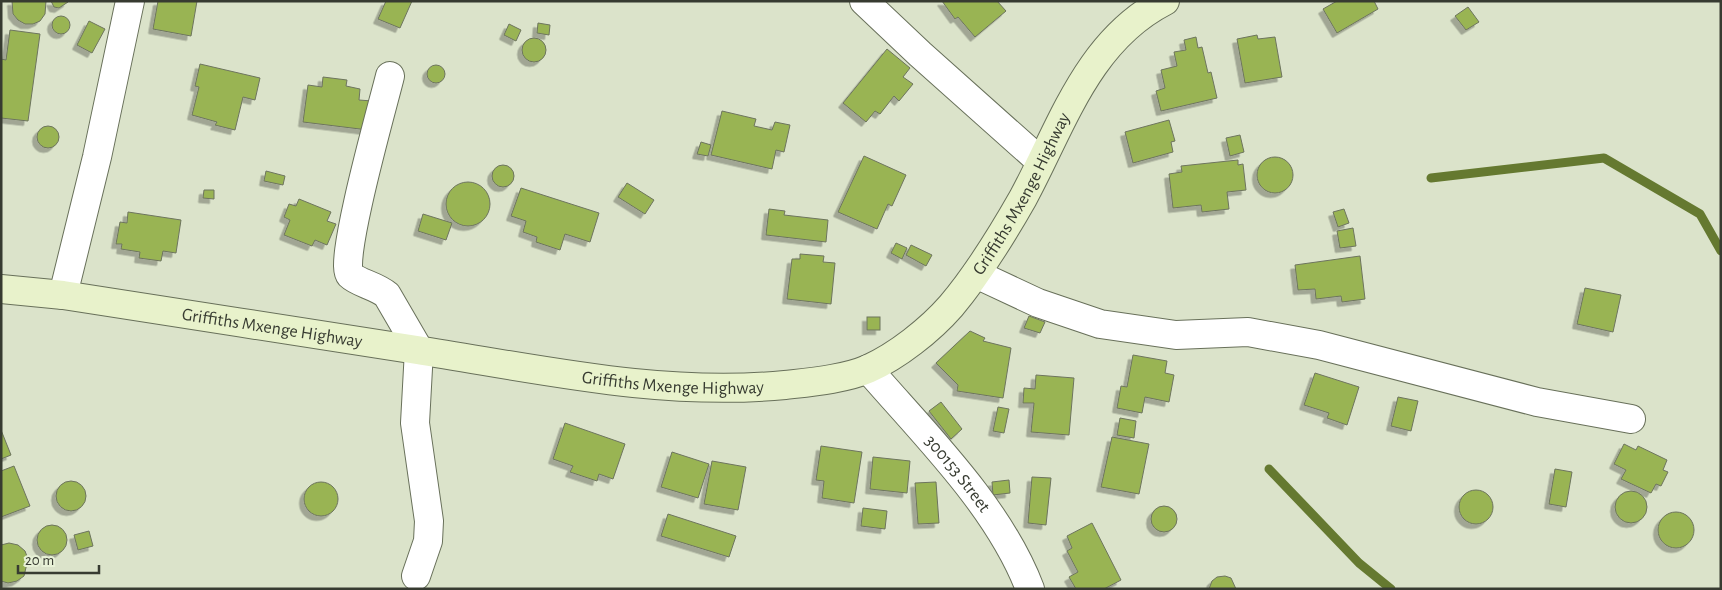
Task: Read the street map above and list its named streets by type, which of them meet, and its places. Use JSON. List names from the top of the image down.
{
  "streets": {
    "street": ["Griffiths Mxenge Highway", "300153 Street"]
  },
  "crossings": [
    ["Griffiths Mxenge Highway", "300153 Street"]
  ],
  "scale_bar": "20 m"
}
